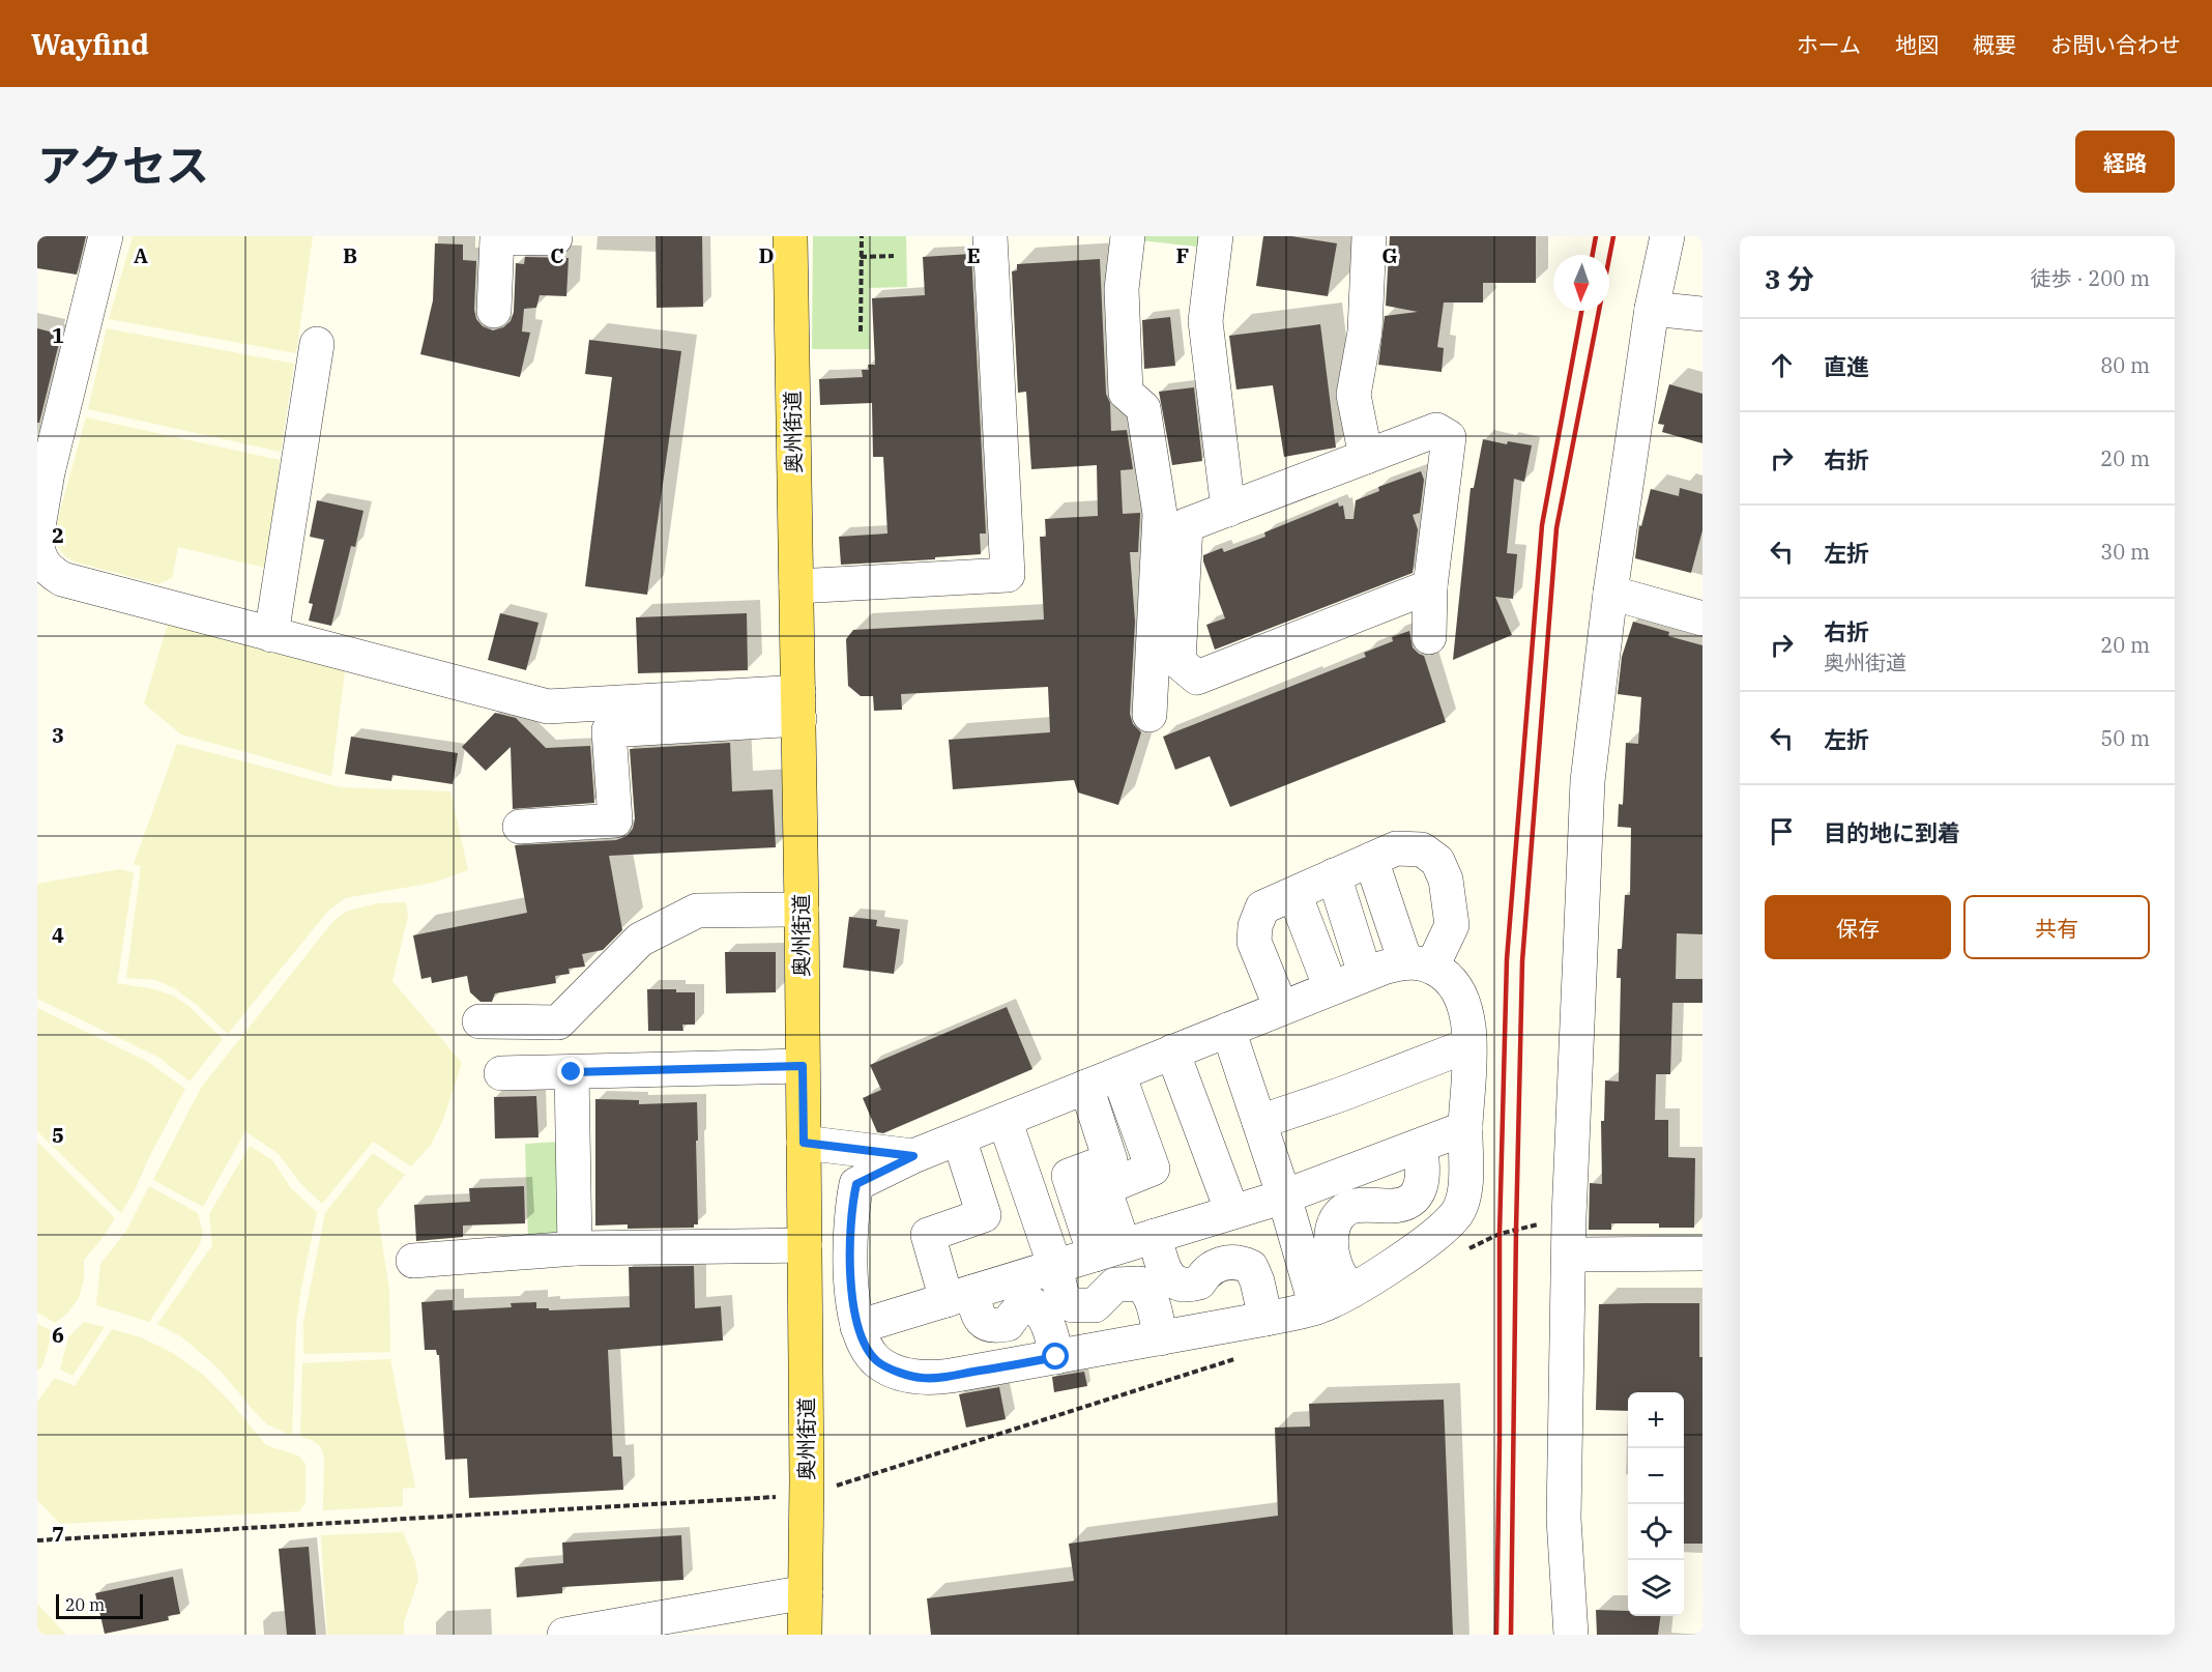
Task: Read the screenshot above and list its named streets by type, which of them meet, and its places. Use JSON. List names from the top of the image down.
{
  "streets": {
    "main road": ["奥州街道"]
  },
  "scale_bar": "20 m",
  "north": "bottom",
  "page": {
    "header": "Wayfind",
    "nav": [
      "ホーム",
      "地図",
      "概要",
      "お問い合わせ"
    ],
    "title": "アクセス",
    "buttons": [
      "経路",
      ["保存", "共有"]
    ],
    "heading": ["3 分", "徒歩 · 200 m"],
    "list": [
      ["直進", "80 m"],
      ["右折", "20 m"],
      ["左折", "30 m"],
      ["右折", "奥州街道", "20 m"],
      ["左折", "50 m"],
      "目的地に到着"
    ],
    "map_buttons": ["+", "−"],
    "scale": "20 m"
  },
  "grid": {
    "columns": [
      "A",
      "B",
      "C",
      "D",
      "E",
      "F",
      "G"
    ],
    "rows": [
      "1",
      "2",
      "3",
      "4",
      "5",
      "6",
      "7"
    ]
  }
}
